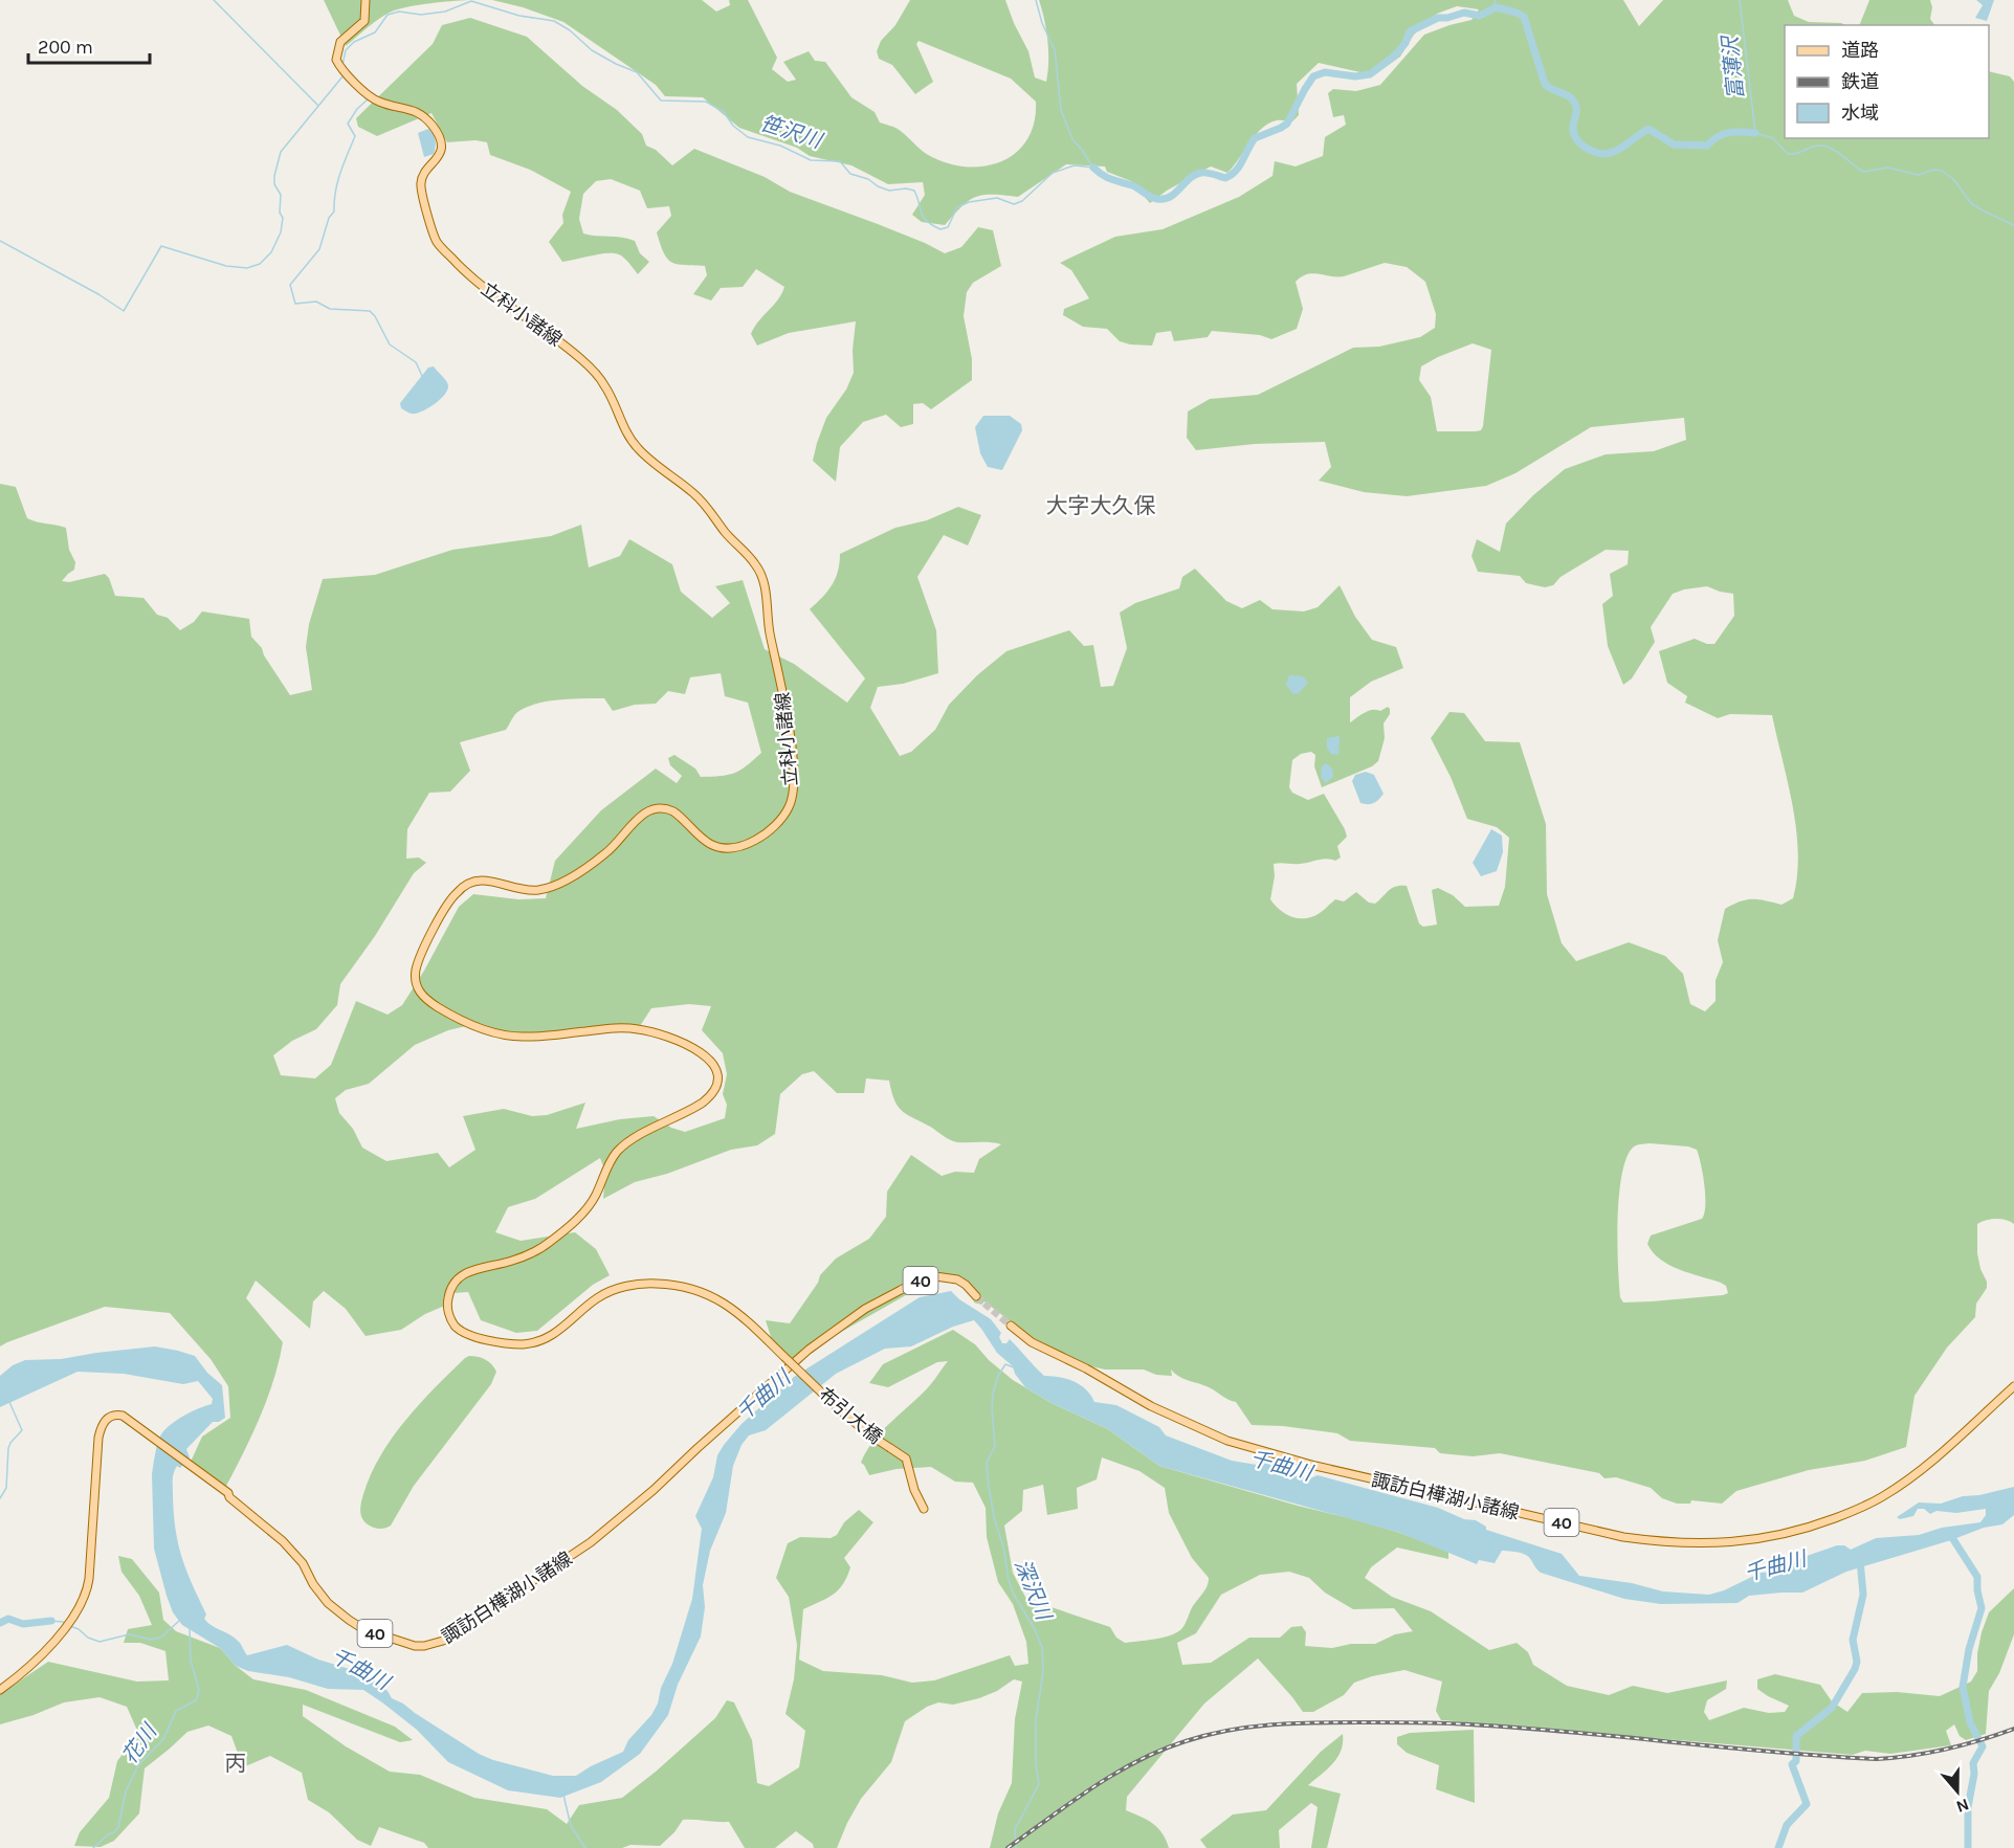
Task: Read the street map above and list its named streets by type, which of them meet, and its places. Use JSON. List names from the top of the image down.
{
  "streets": {
    "main road": [
      "立科小諸線",
      "40",
      "布引大橋",
      "諏訪白樺湖小諸線"
    ]
  },
  "crossings": [
    ["立科小諸線", "布引大橋"]
  ],
  "districts": ["大字大久保", "丙"],
  "water": [
    "富薄沢",
    "笹沢川",
    "千曲川",
    "深沢川",
    "花川"
  ],
  "legend": ["道路", "鉄道", "水域"],
  "scale_bar": "200 m",
  "north": "bottom"
}
